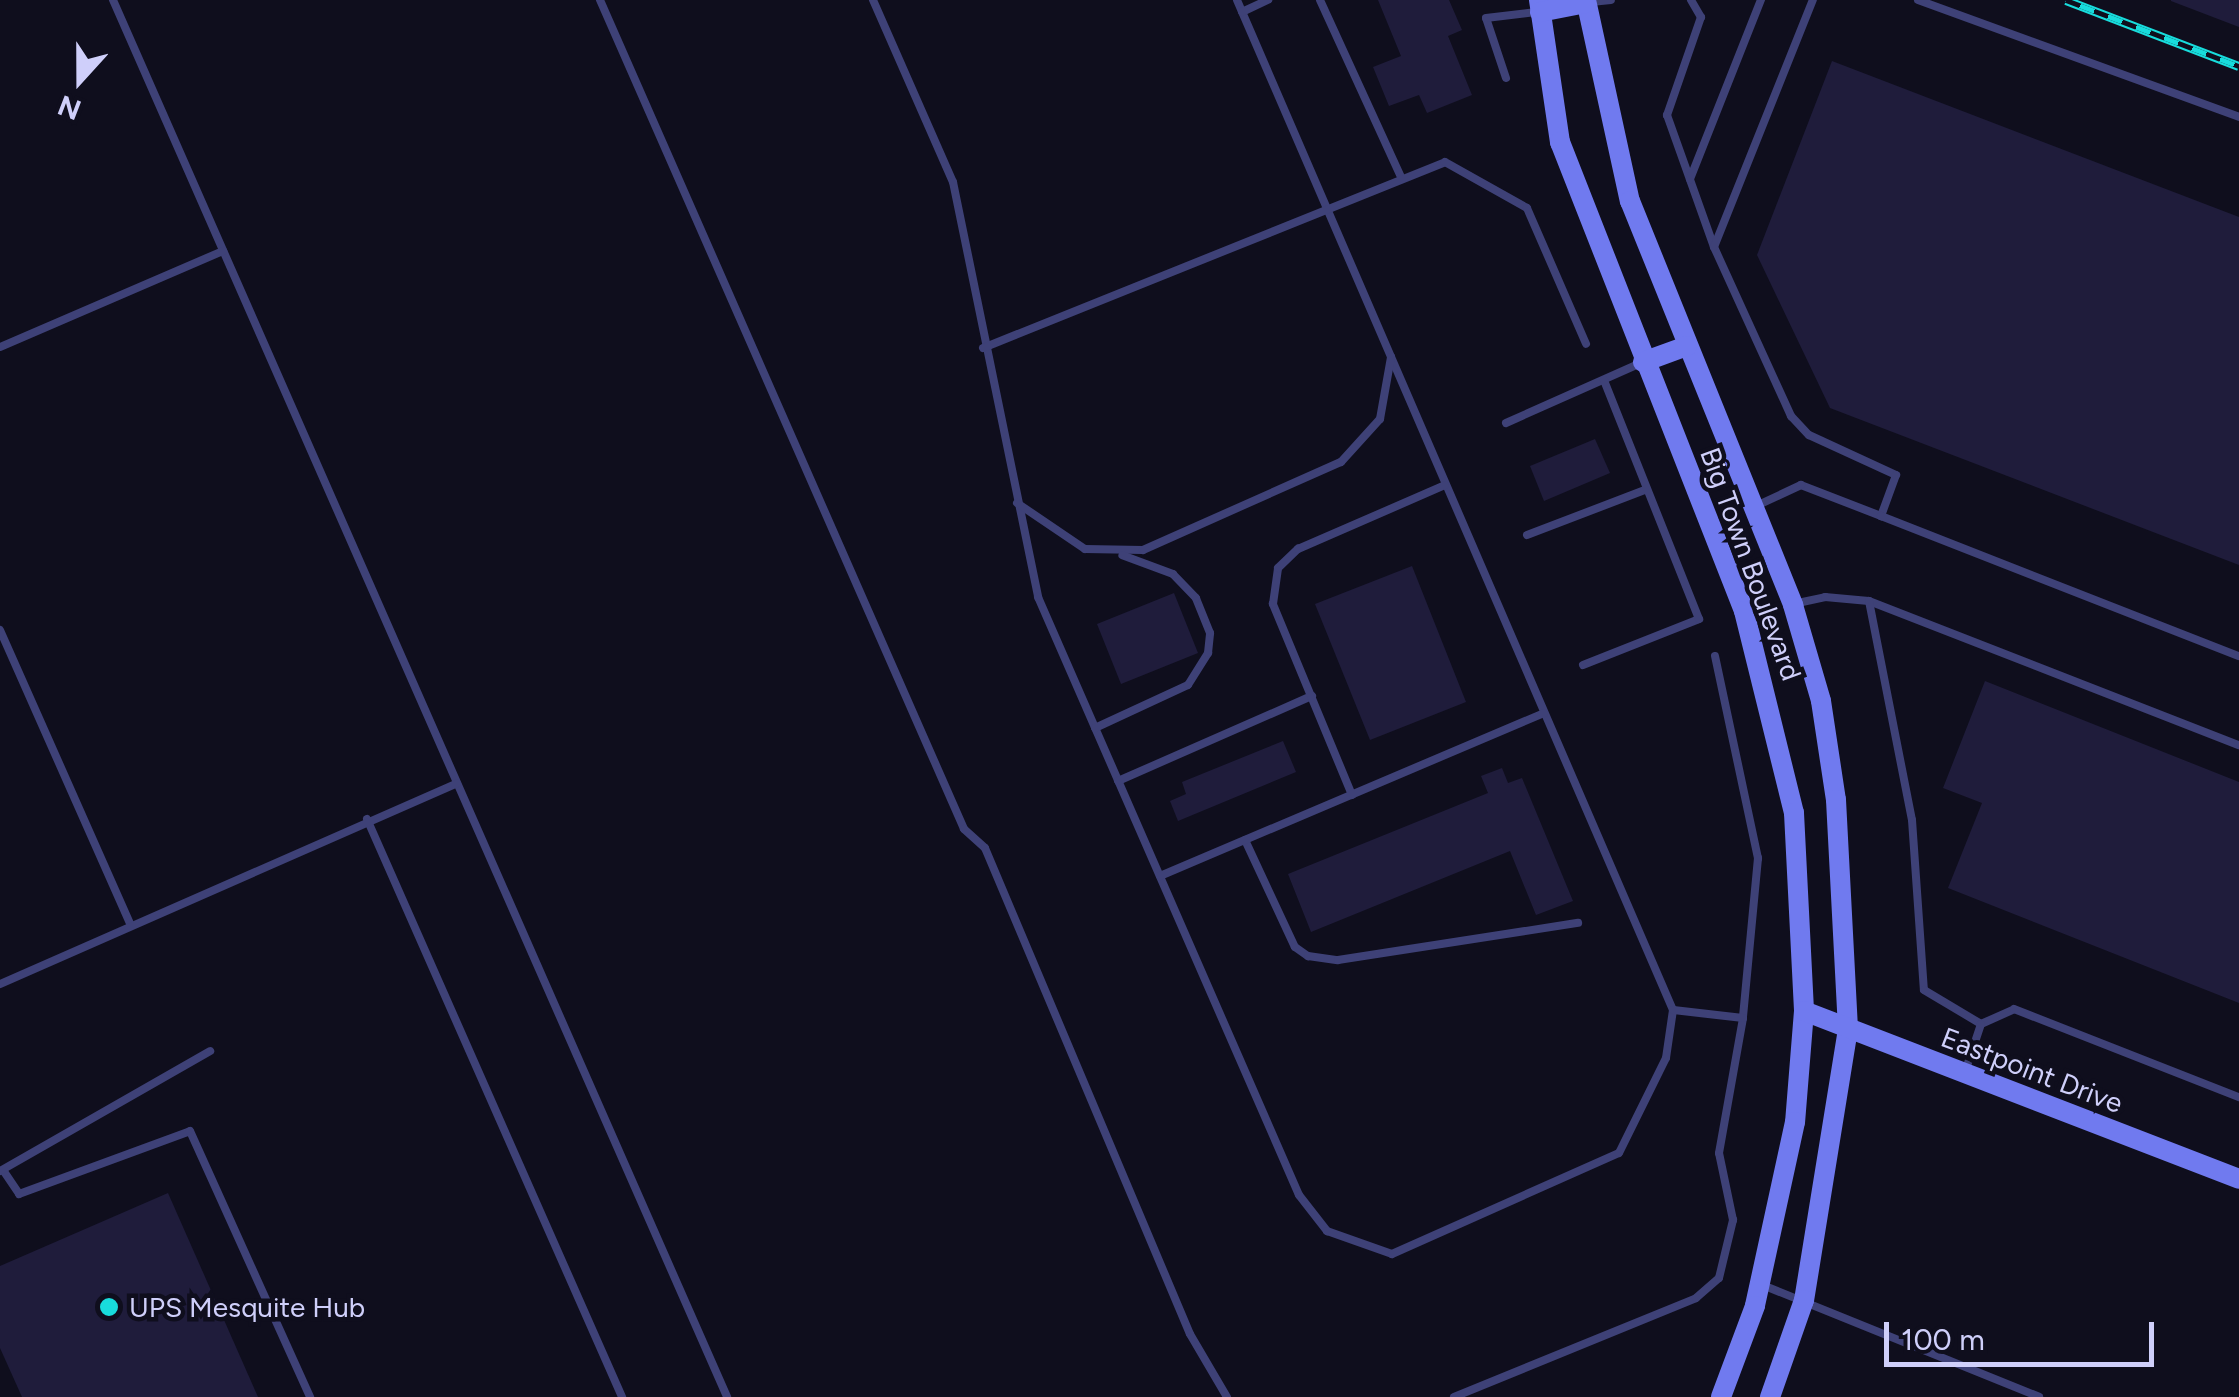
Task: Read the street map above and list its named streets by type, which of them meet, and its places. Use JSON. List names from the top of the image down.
{
  "streets": {
    "main road": ["Big Town Boulevard", "Eastpoint Drive"]
  },
  "crossings": [
    ["Big Town Boulevard", "Eastpoint Drive"]
  ],
  "places": ["UPS Mesquite Hub"],
  "scale_bar": "100 m",
  "north": "bottom"
}
